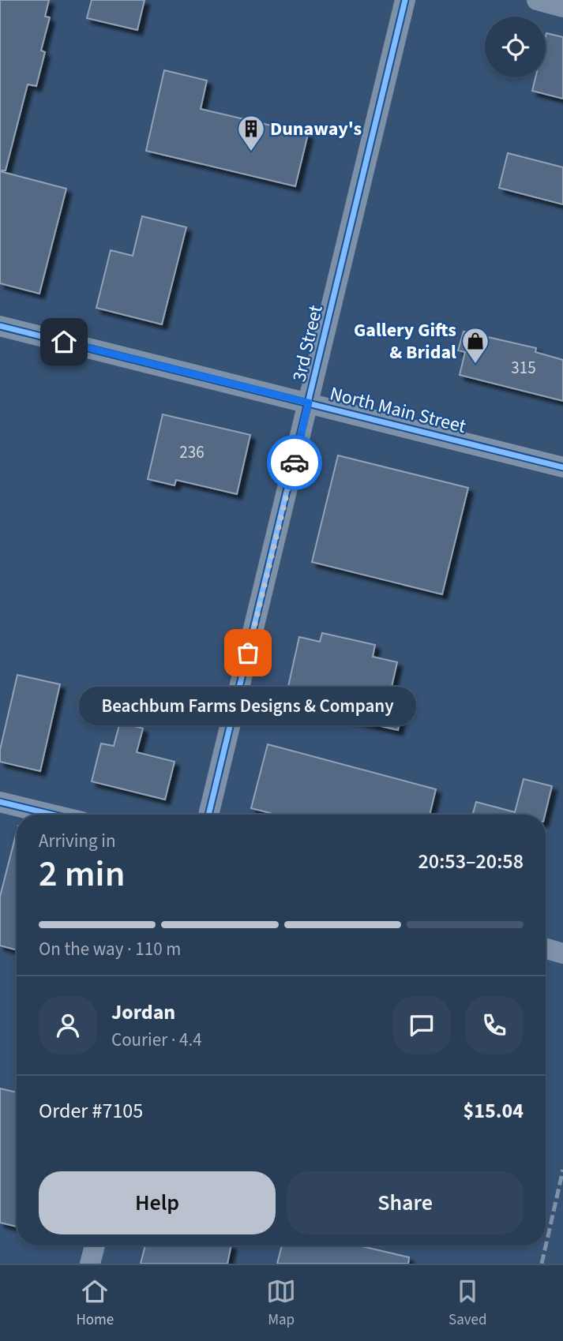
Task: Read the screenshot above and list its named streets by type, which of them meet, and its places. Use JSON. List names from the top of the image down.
{
  "streets": {
    "street": ["3rd Street", "North Main Street"]
  },
  "crossings": [
    ["3rd Street", "North Main Street"]
  ],
  "places": {
    "building": ["Dunaway's"],
    "shop": ["Gallery Gifts & Bridal"],
    "other": ["Beachbum Farms Designs & Company"]
  },
  "house_numbers": ["315", "236"],
  "page": {
    "bubble": "Beachbum Farms Designs & Company",
    "heading": ["2 min", "Arriving in", "20:53–20:58"],
    "panel": [
      "Jordan",
      "Courier · 4.4",
      "Order #7105",
      "$15.04"
    ],
    "bar": "On the way · 110 m",
    "buttons": ["Help", "Share"],
    "tabs": ["Home", "Map", "Saved"]
  }
}
